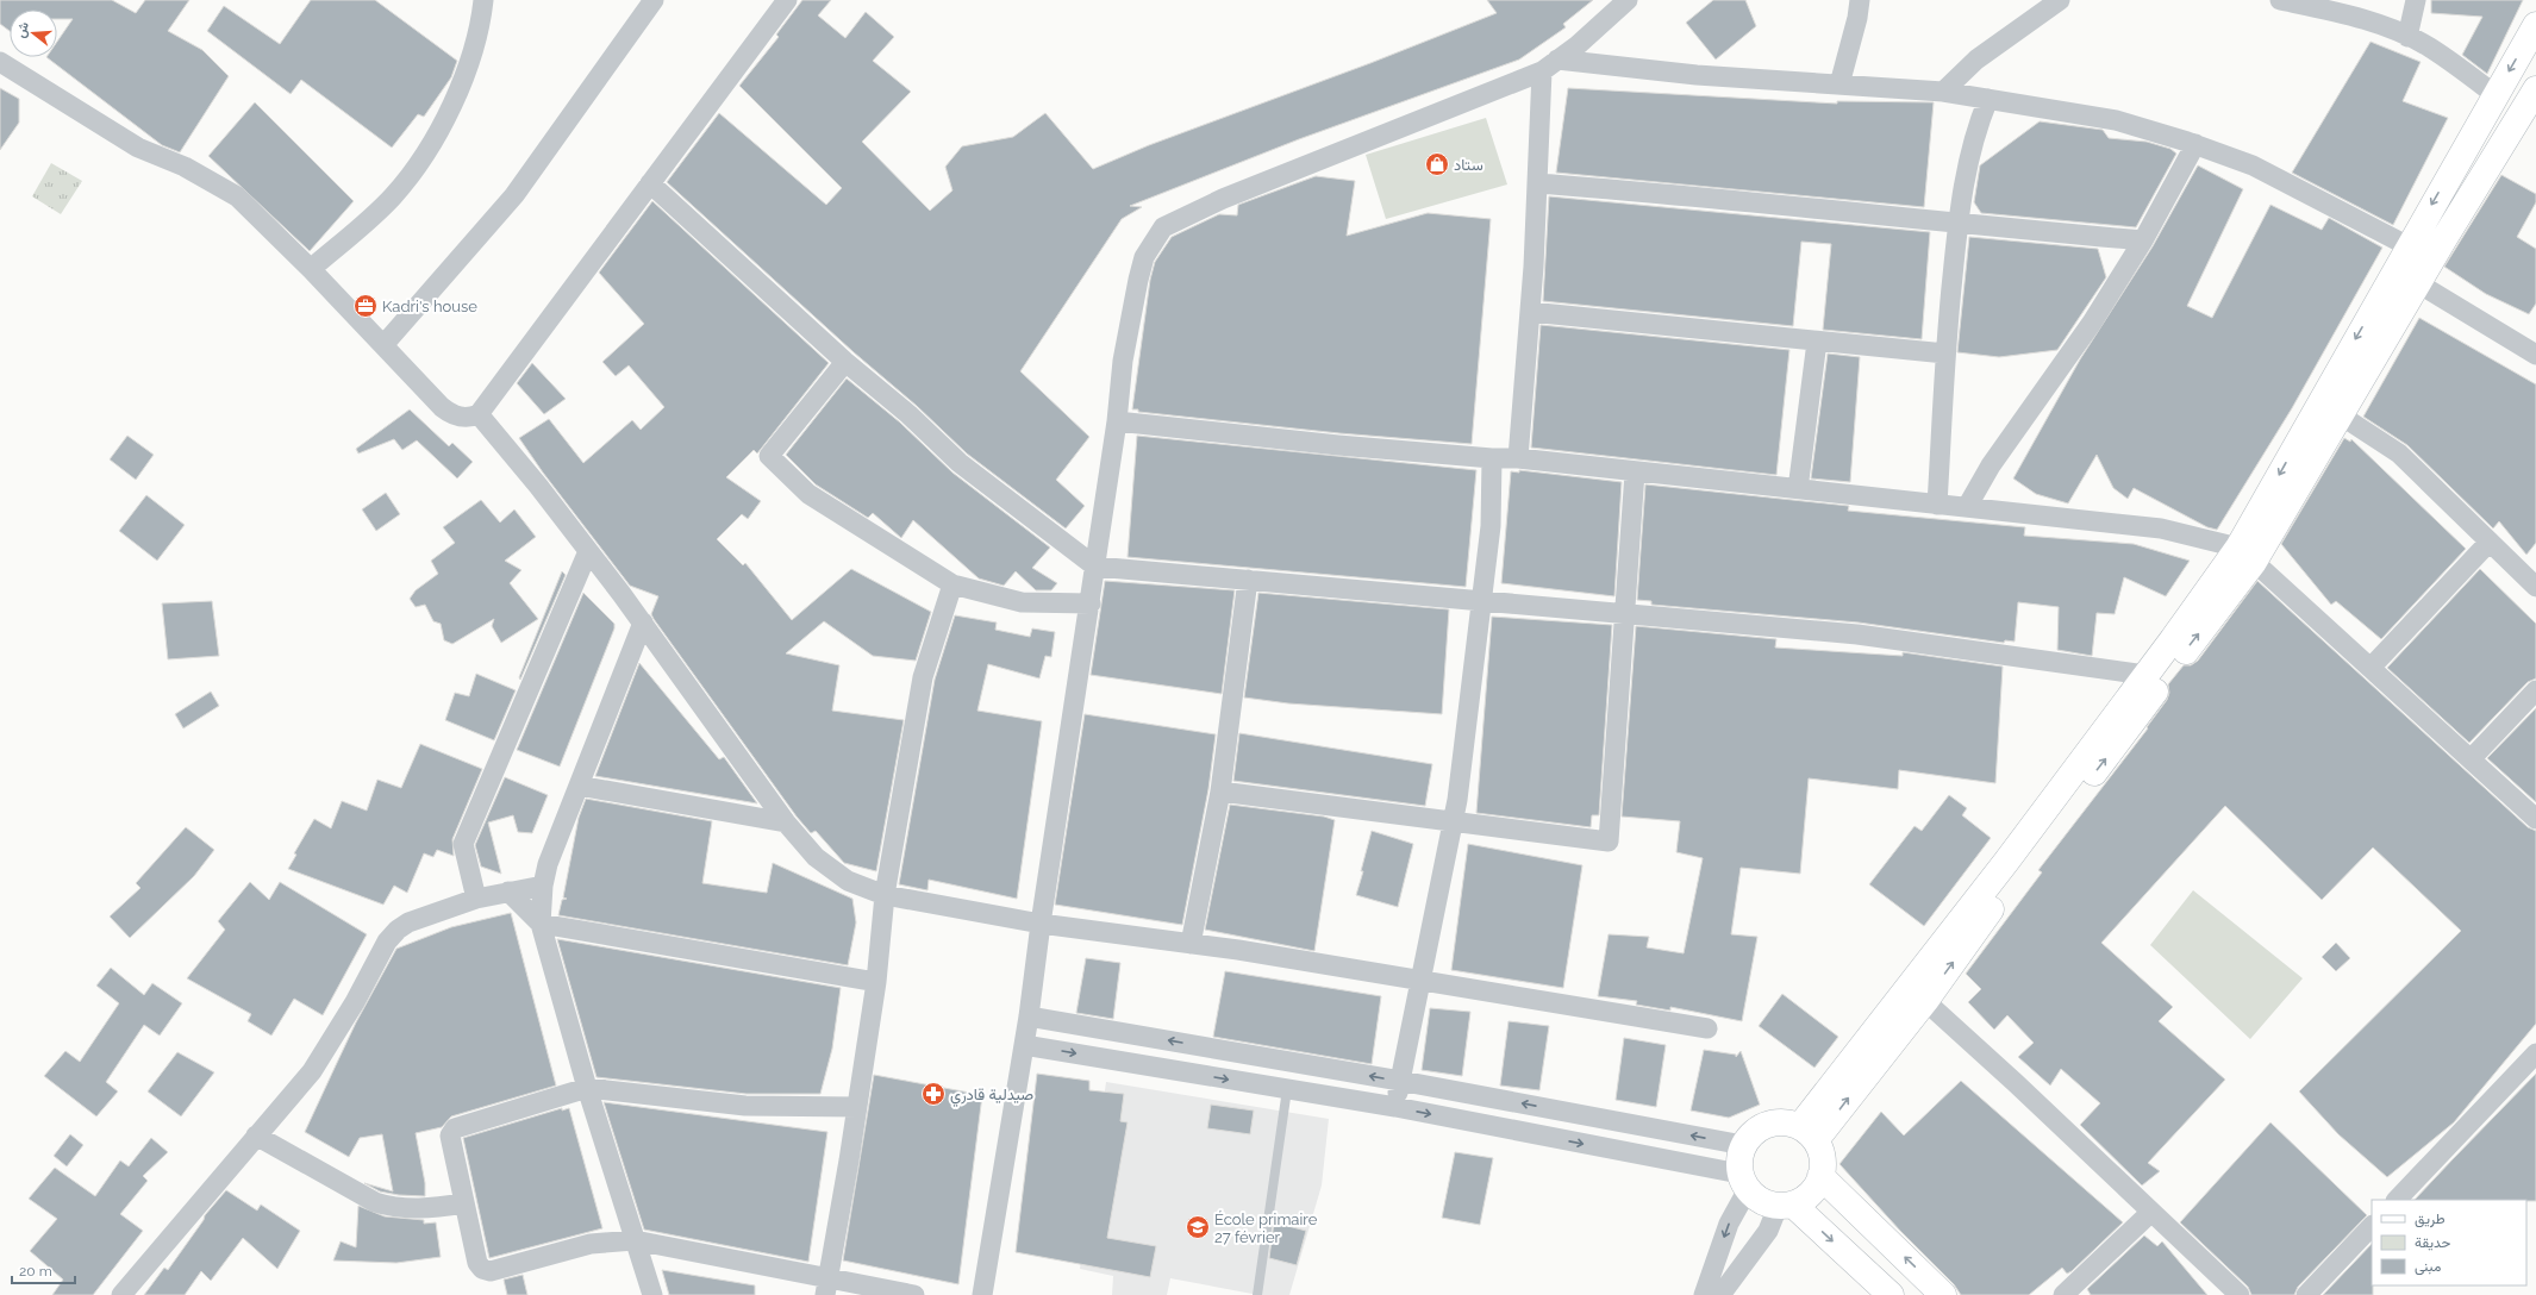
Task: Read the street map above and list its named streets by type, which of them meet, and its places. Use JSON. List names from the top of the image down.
{
  "places": {
    "shop": ["ستاد"],
    "office": ["Kadri's house"],
    "pharmacy": ["صيدلية قادري"],
    "school or university": ["École primaire 27 février"]
  },
  "legend": ["طريق", "حديقة", "مبنى"],
  "scale_bar": "20 m",
  "north": "left"
}
